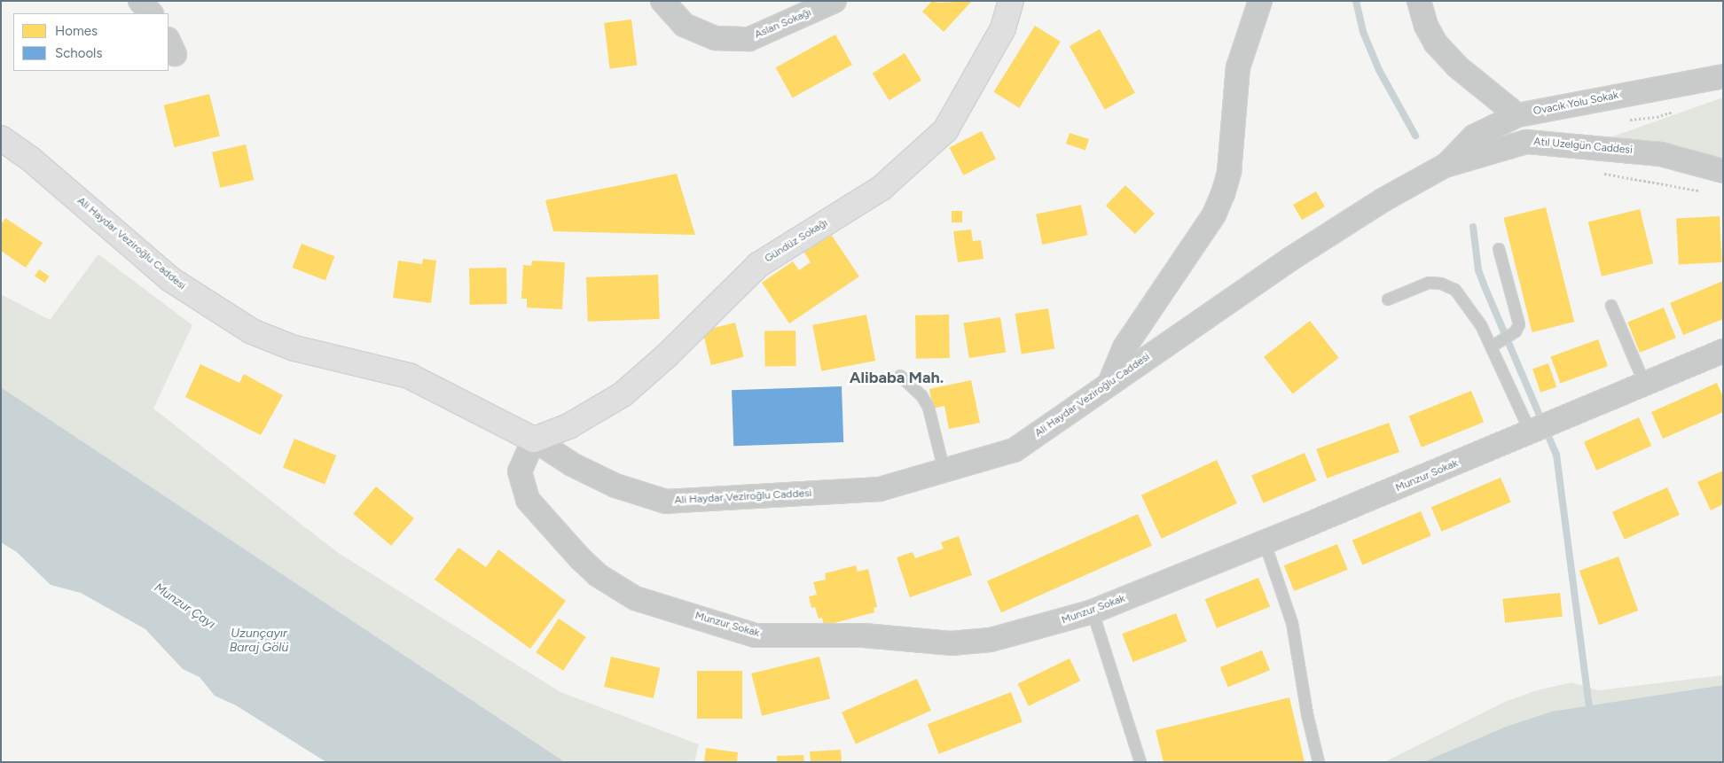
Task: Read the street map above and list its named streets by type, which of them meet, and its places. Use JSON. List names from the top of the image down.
{
  "streets": {
    "main road": ["Gündüz Sokağı", "Ali Haydar Veziroğlu Caddesi"],
    "street": [
      "Aslan Sokağı",
      "Ovacık Yolu Sokak",
      "Atıl Uzelgün Caddesi",
      "Munzur Sokak"
    ]
  },
  "crossings": [
    ["Ovacık Yolu Sokak", "Atıl Uzelgün Caddesi"],
    ["Ovacık Yolu Sokak", "Ali Haydar Veziroğlu Caddesi"],
    ["Atıl Uzelgün Caddesi", "Ali Haydar Veziroğlu Caddesi"],
    ["Gündüz Sokağı", "Ali Haydar Veziroğlu Caddesi"],
    ["Gündüz Sokağı", "Munzur Sokak"],
    ["Ali Haydar Veziroğlu Caddesi", "Munzur Sokak"]
  ],
  "districts": ["Alibaba Mah."],
  "water": ["Munzur Çayı", "Uzunçayır Baraj Gölü"],
  "legend": ["Homes", "Schools"]
}
